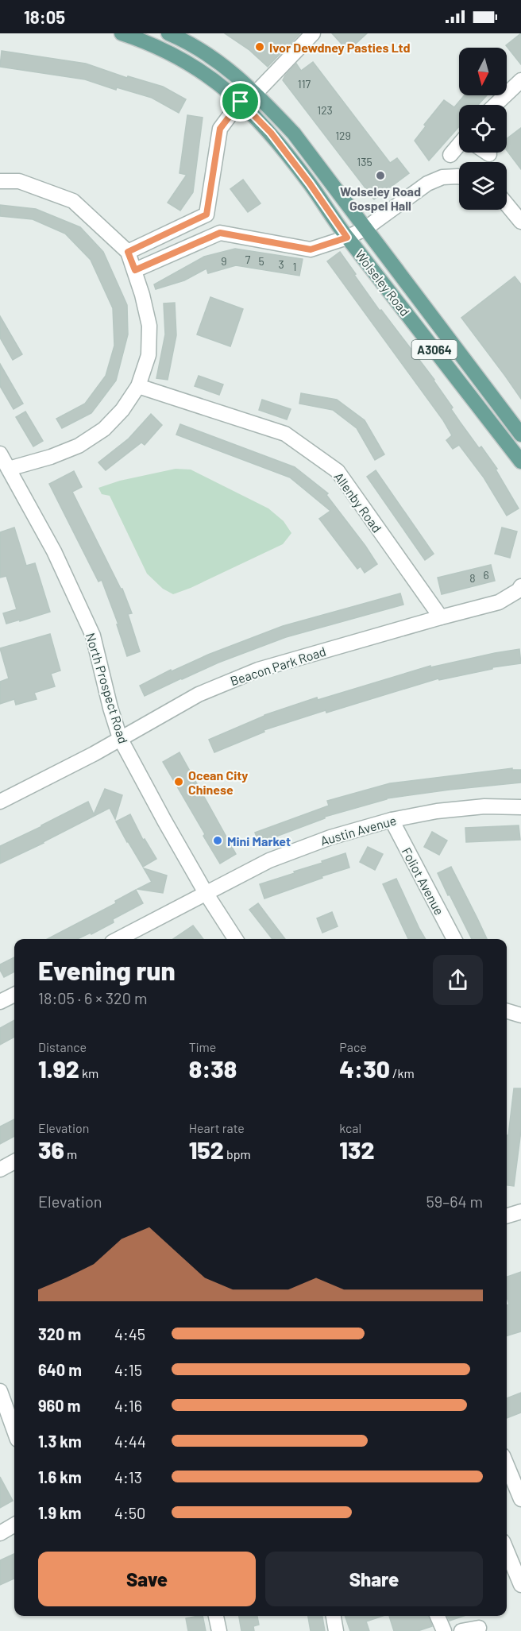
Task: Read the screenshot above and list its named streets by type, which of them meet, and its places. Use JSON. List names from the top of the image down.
{
  "streets": {
    "main road": ["Wolseley Road", "A3064"],
    "street": [
      "Allenby Road",
      "Beacon Park Road",
      "North Prospect Road",
      "Austin Avenue",
      "Foliot Avenue"
    ]
  },
  "crossings": [
    ["Allenby Road", "Beacon Park Road"],
    ["Beacon Park Road", "North Prospect Road"],
    ["North Prospect Road", "Austin Avenue"],
    ["Austin Avenue", "Foliot Avenue"]
  ],
  "places": [
    "Ivor Dewdney Pasties Ltd",
    "Wolseley Road Gospel Hall",
    "Ocean City Chinese",
    "Mini Market"
  ],
  "house_numbers": [
    "117",
    "123",
    "129",
    "135",
    "7",
    "9",
    "5",
    "3",
    "1",
    "6",
    "8"
  ],
  "north": "bottom",
  "page": {
    "status": "18:05",
    "heading": ["Evening run", "18:05 · 6 × 320 m"],
    "stats": [
      ["Distance", "1.92 km"],
      ["Time", "8:38"],
      ["Pace", "4:30 /km"],
      ["Elevation", "36 m"],
      ["Heart rate", "152 bpm"],
      ["kcal", "132"]
    ],
    "chart": ["Elevation", "59–64 m"],
    "list": [
      {
        "name": "320 m",
        "note": "4:45"
      },
      {
        "name": "640 m",
        "note": "4:15"
      },
      {
        "name": "960 m",
        "note": "4:16"
      },
      {
        "name": "1.3 km",
        "note": "4:44"
      },
      {
        "name": "1.6 km",
        "note": "4:13"
      },
      {
        "name": "1.9 km",
        "note": "4:50"
      }
    ],
    "buttons": ["Save", "Share"]
  }
}
